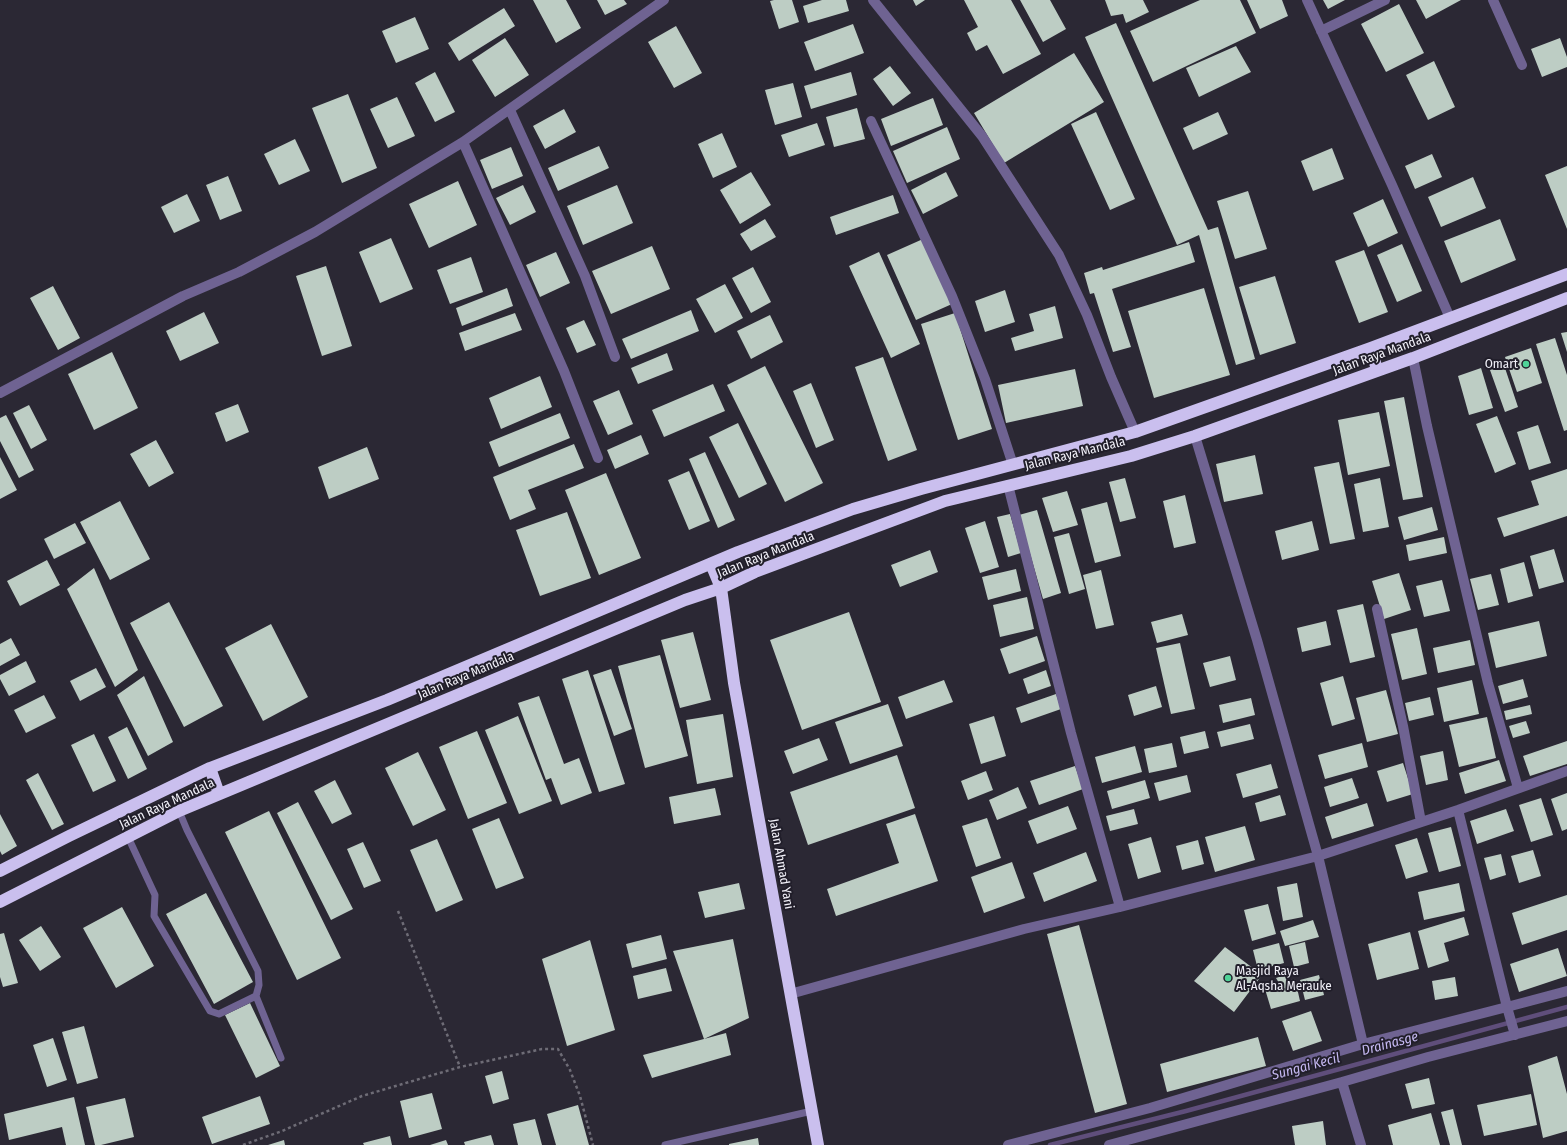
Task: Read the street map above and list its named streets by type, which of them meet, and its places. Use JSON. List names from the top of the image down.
{
  "streets": {
    "highway": ["Jalan Raya Mandala", "Jalan Ahmad Yani"]
  },
  "crossings": [
    ["Jalan Raya Mandala", "Jalan Ahmad Yani"]
  ],
  "water": ["Drainasge", "Sungai Kecil"],
  "places": ["Omart", "Masjid Raya Al-Aqsha Merauke"]
}
